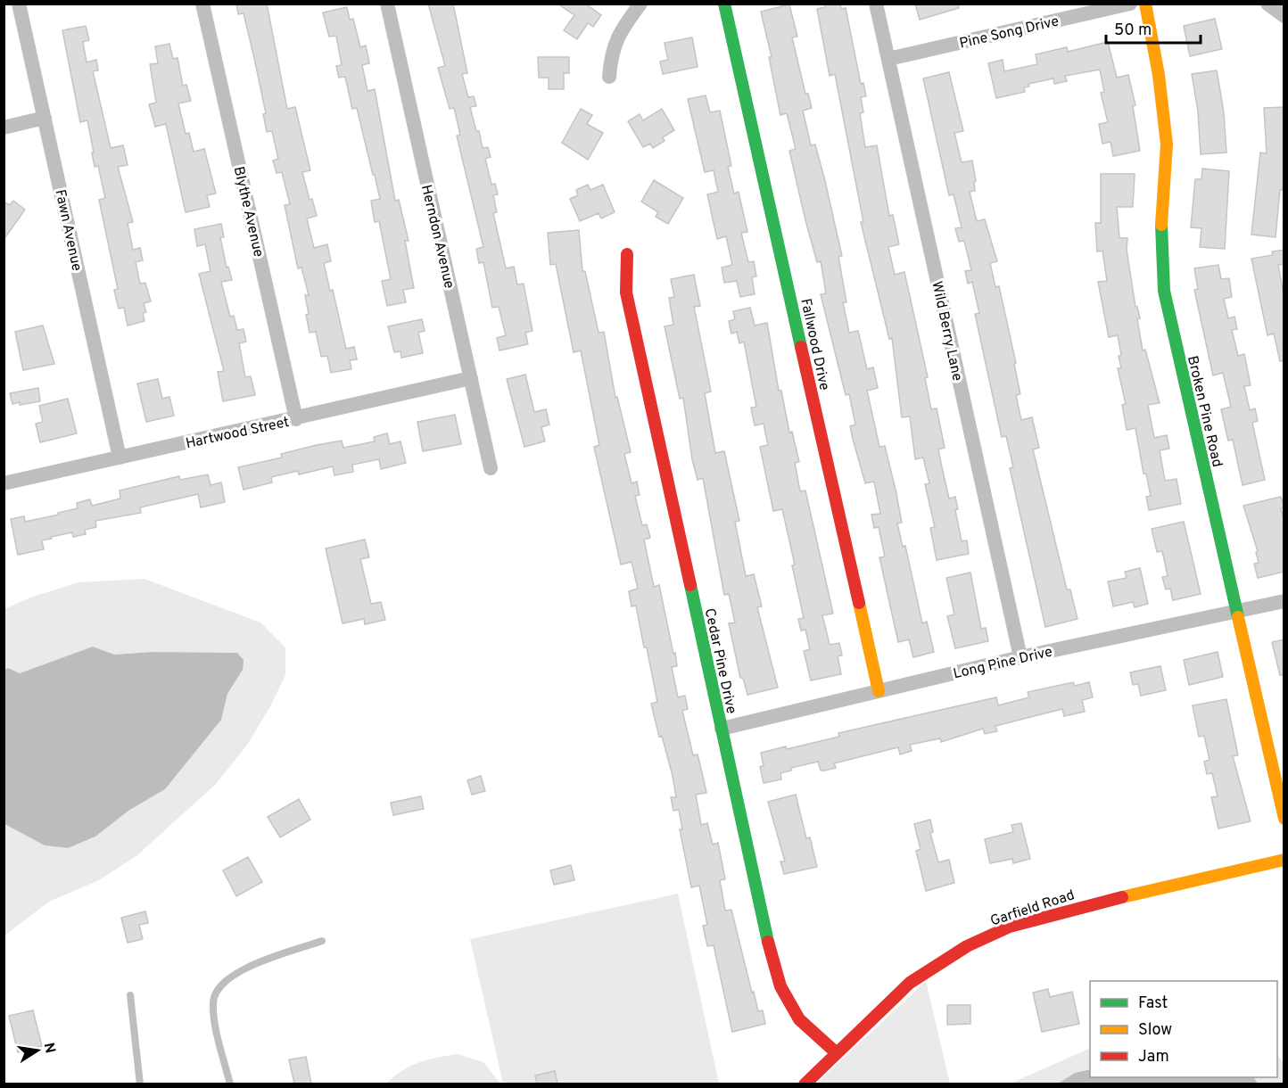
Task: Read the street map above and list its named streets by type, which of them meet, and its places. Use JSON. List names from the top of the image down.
{
  "streets": {
    "street": [
      "Pine Song Drive",
      "Blythe Avenue",
      "Fawn Avenue",
      "Herndon Avenue",
      "Wild Berry Lane",
      "Fallwood Drive",
      "Broken Pine Road",
      "Hartwood Street",
      "Cedar Pine Drive",
      "Long Pine Drive",
      "Garfield Road"
    ]
  },
  "crossings": [
    ["Pine Song Drive", "Wild Berry Lane"],
    ["Blythe Avenue", "Hartwood Street"],
    ["Fawn Avenue", "Hartwood Street"],
    ["Herndon Avenue", "Hartwood Street"],
    ["Wild Berry Lane", "Long Pine Drive"],
    ["Fallwood Drive", "Long Pine Drive"],
    ["Broken Pine Road", "Long Pine Drive"],
    ["Cedar Pine Drive", "Long Pine Drive"],
    ["Cedar Pine Drive", "Garfield Road"]
  ],
  "legend": ["Fast", "Slow", "Jam"],
  "scale_bar": "50 m",
  "north": "right"
}
